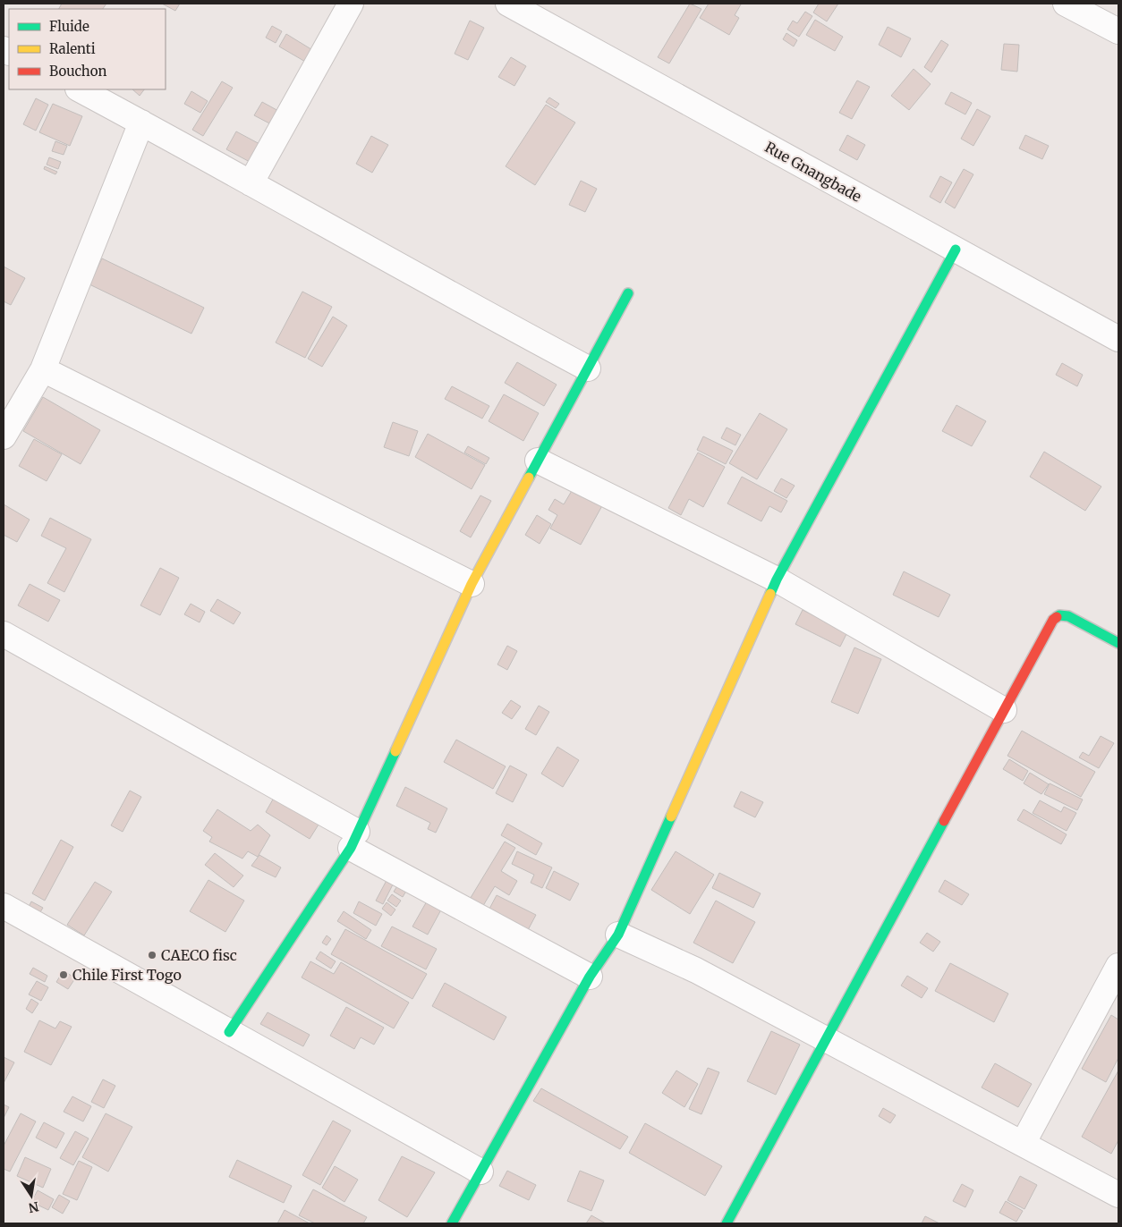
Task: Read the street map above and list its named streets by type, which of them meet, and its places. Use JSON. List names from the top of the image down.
{
  "streets": {
    "street": ["Rue Gnangbade"]
  },
  "places": ["CAECO fisc", "Chile First Togo"],
  "legend": ["Fluide", "Ralenti", "Bouchon"],
  "north": "bottom"
}
